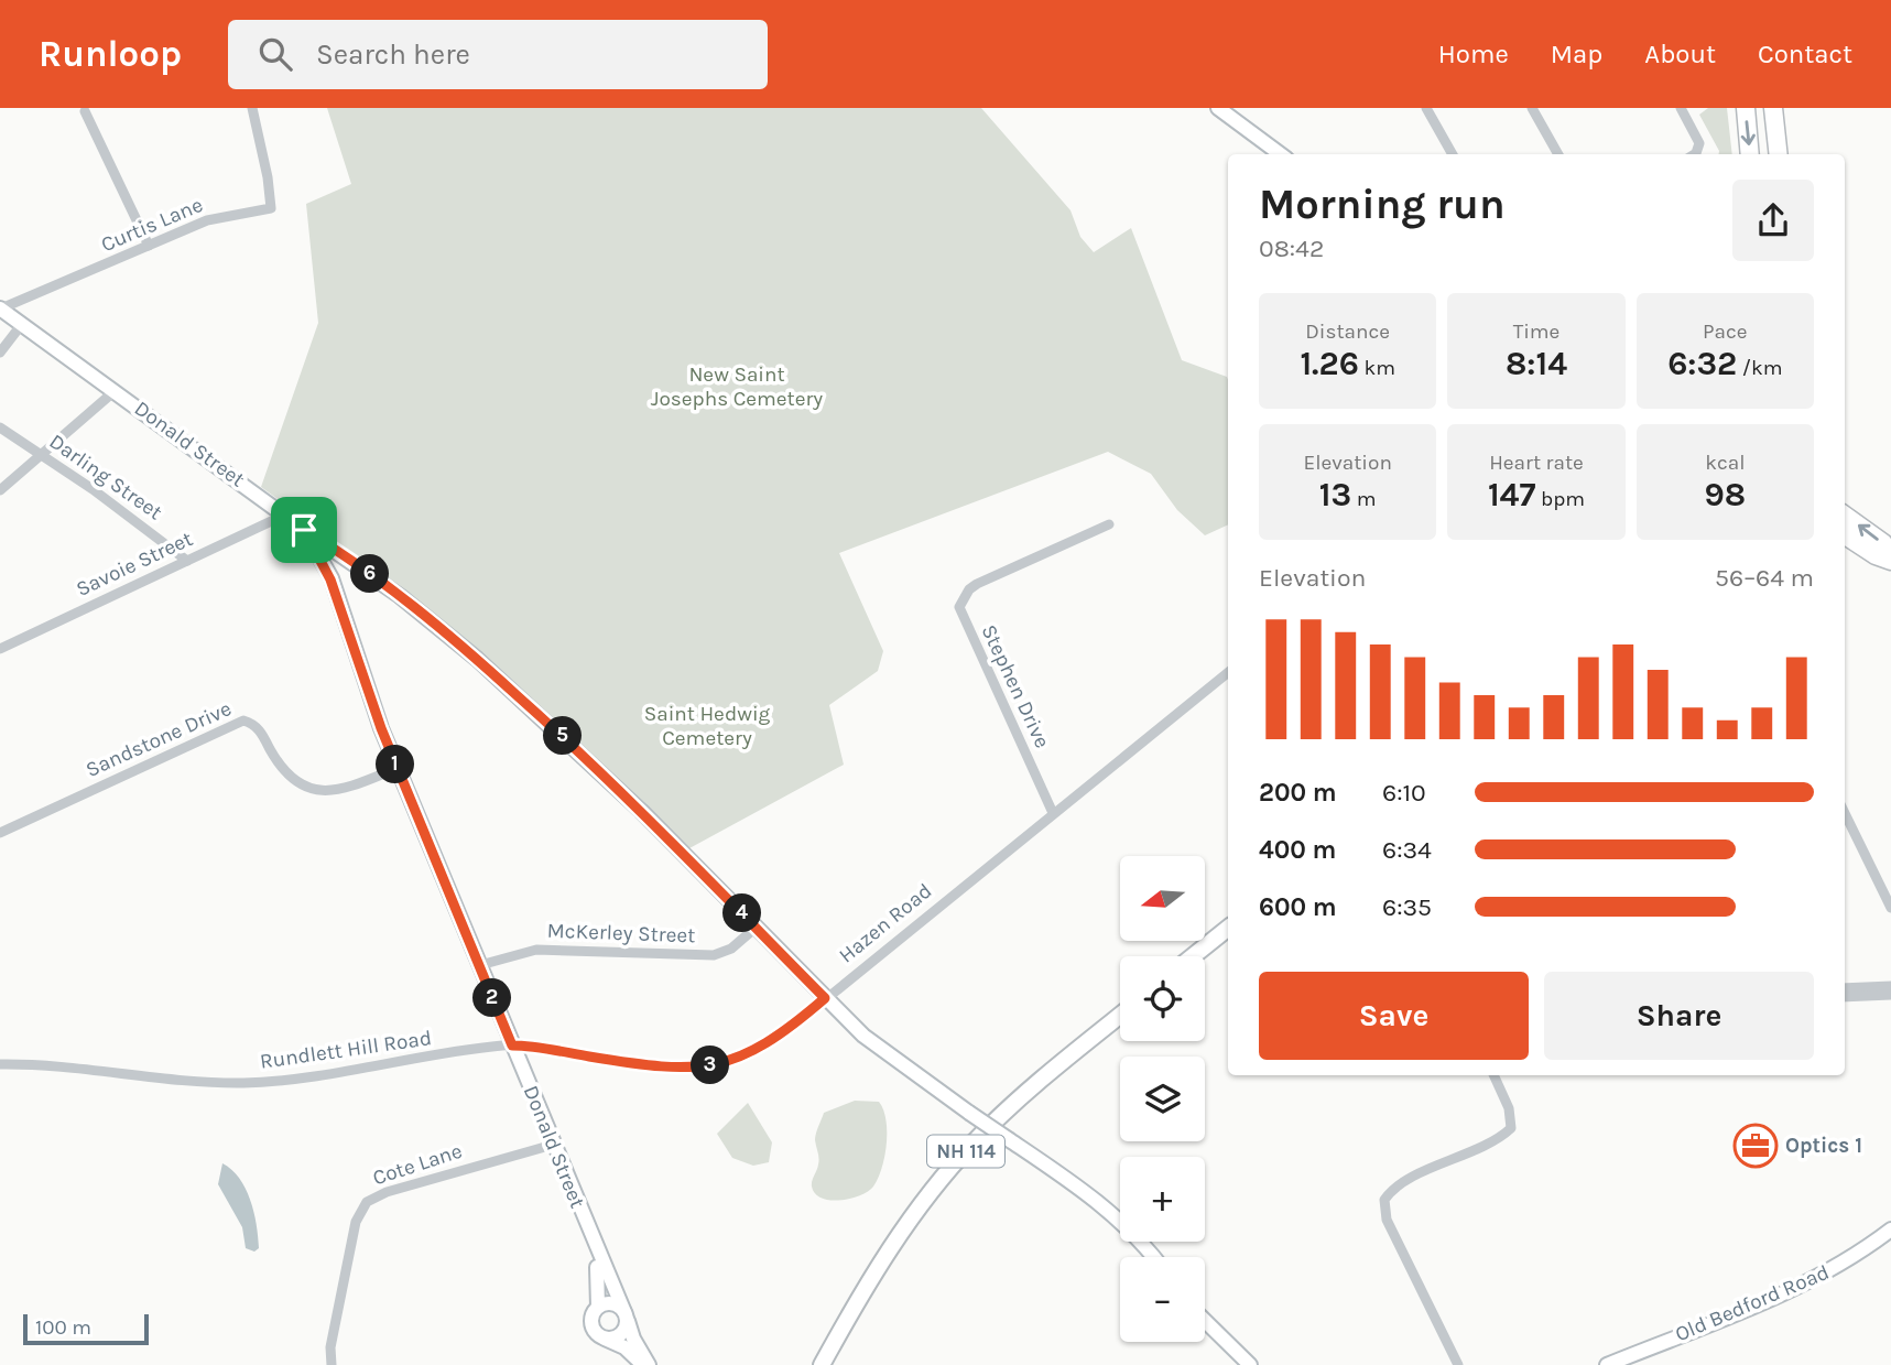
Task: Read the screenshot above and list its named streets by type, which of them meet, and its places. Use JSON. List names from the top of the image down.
{
  "streets": {
    "main road": ["NH 114"],
    "street": [
      "Curtis Lane",
      "Donald Street",
      "Darling Street",
      "Savoie Street",
      "Stephen Drive",
      "Sandstone Drive",
      "Hazen Road",
      "McKerley Street",
      "Rundlett Hill Road",
      "Cote Lane",
      "Old Bedford Road"
    ]
  },
  "crossings": [
    ["Curtis Lane", "Donald Street"],
    ["Donald Street", "Savoie Street"],
    ["Donald Street", "Sandstone Drive"],
    ["Donald Street", "Hazen Road"],
    ["Donald Street", "McKerley Street"],
    ["Donald Street", "Rundlett Hill Road"],
    ["Donald Street", "Cote Lane"],
    ["Darling Street", "Savoie Street"],
    ["Stephen Drive", "Hazen Road"],
    ["Hazen Road", "Rundlett Hill Road"]
  ],
  "parks": ["New Saint Josephs Cemetery", "Saint Hedwig Cemetery"],
  "places": {
    "office": ["Optics 1"]
  },
  "scale_bar": "100 m",
  "north": "left",
  "page": {
    "header": "Runloop",
    "search": "Search here",
    "nav": [
      "Home",
      "Map",
      "About",
      "Contact"
    ],
    "heading": ["Morning run", "08:42"],
    "stats": [
      ["Distance", "1.26 km"],
      ["Time", "8:14"],
      ["Pace", "6:32 /km"],
      ["Elevation", "13 m"],
      ["Heart rate", "147 bpm"],
      ["kcal", "98"]
    ],
    "chart": ["Elevation", "56–64 m"],
    "pins": [
      "6",
      "5",
      "1",
      "4",
      "2",
      "3"
    ],
    "list": [
      {
        "name": "200 m",
        "note": "6:10"
      },
      {
        "name": "400 m",
        "note": "6:34"
      },
      {
        "name": "600 m",
        "note": "6:35"
      }
    ],
    "map_buttons": ["+", "−"],
    "buttons": ["Save", "Share"],
    "scale": "100 m"
  }
}
